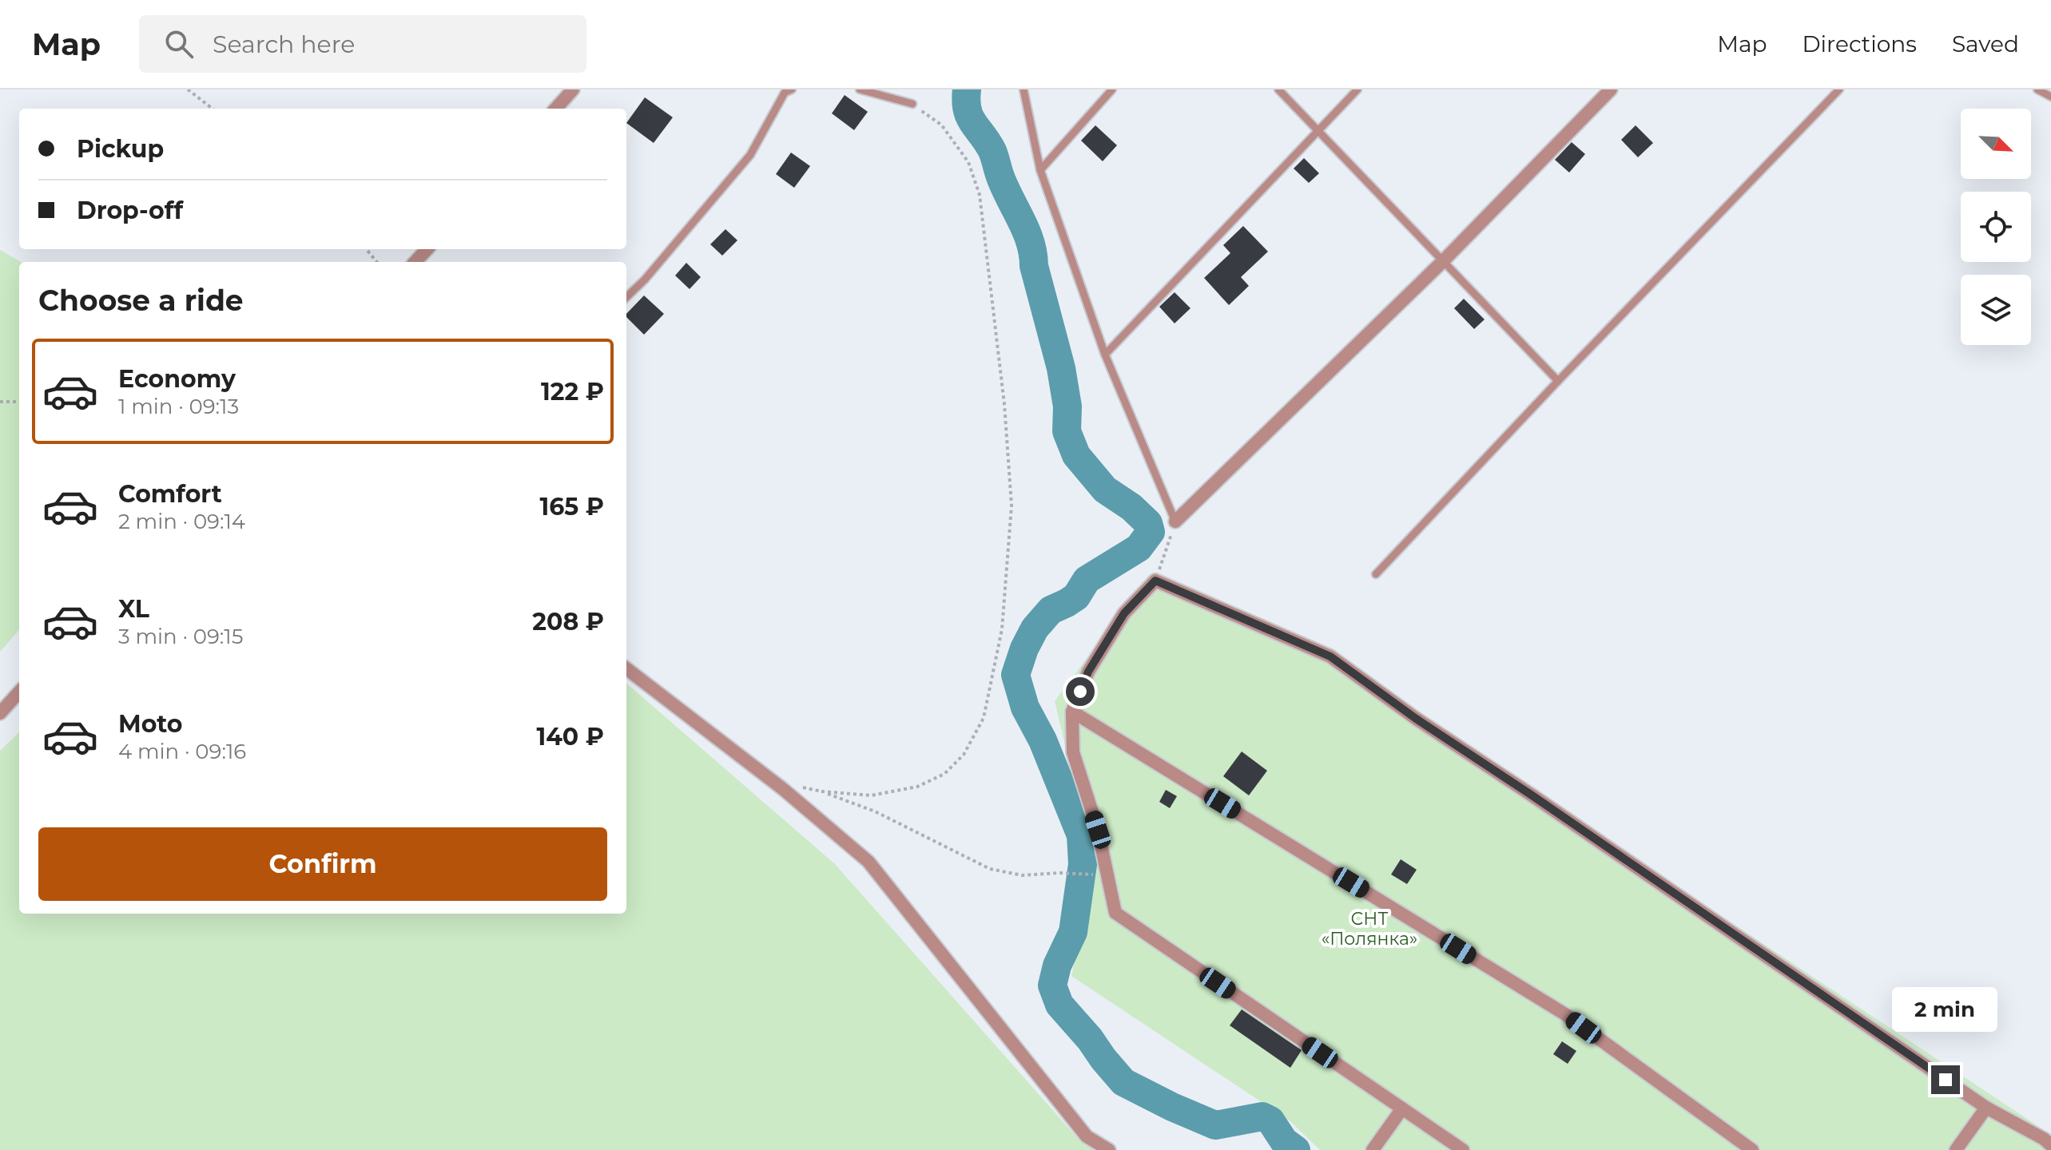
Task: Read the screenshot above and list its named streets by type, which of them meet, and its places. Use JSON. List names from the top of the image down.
{
  "parks": ["СНТ «Полянка»"],
  "north": "bottom right",
  "page": {
    "header": "Map",
    "search": "Search here",
    "nav": ["Map", "Directions", "Saved"],
    "banner": ["Pickup", "Drop-off"],
    "heading": "Choose a ride",
    "list": [
      {
        "name": "Economy",
        "note": "1 min · 09:13",
        "value": "122 ₽"
      },
      {
        "name": "Comfort",
        "note": "2 min · 09:14",
        "value": "165 ₽"
      },
      {
        "name": "XL",
        "note": "3 min · 09:15",
        "value": "208 ₽"
      },
      {
        "name": "Moto",
        "note": "4 min · 09:16",
        "value": "140 ₽"
      }
    ],
    "buttons": "Confirm",
    "bubble": "2 min"
  }
}
